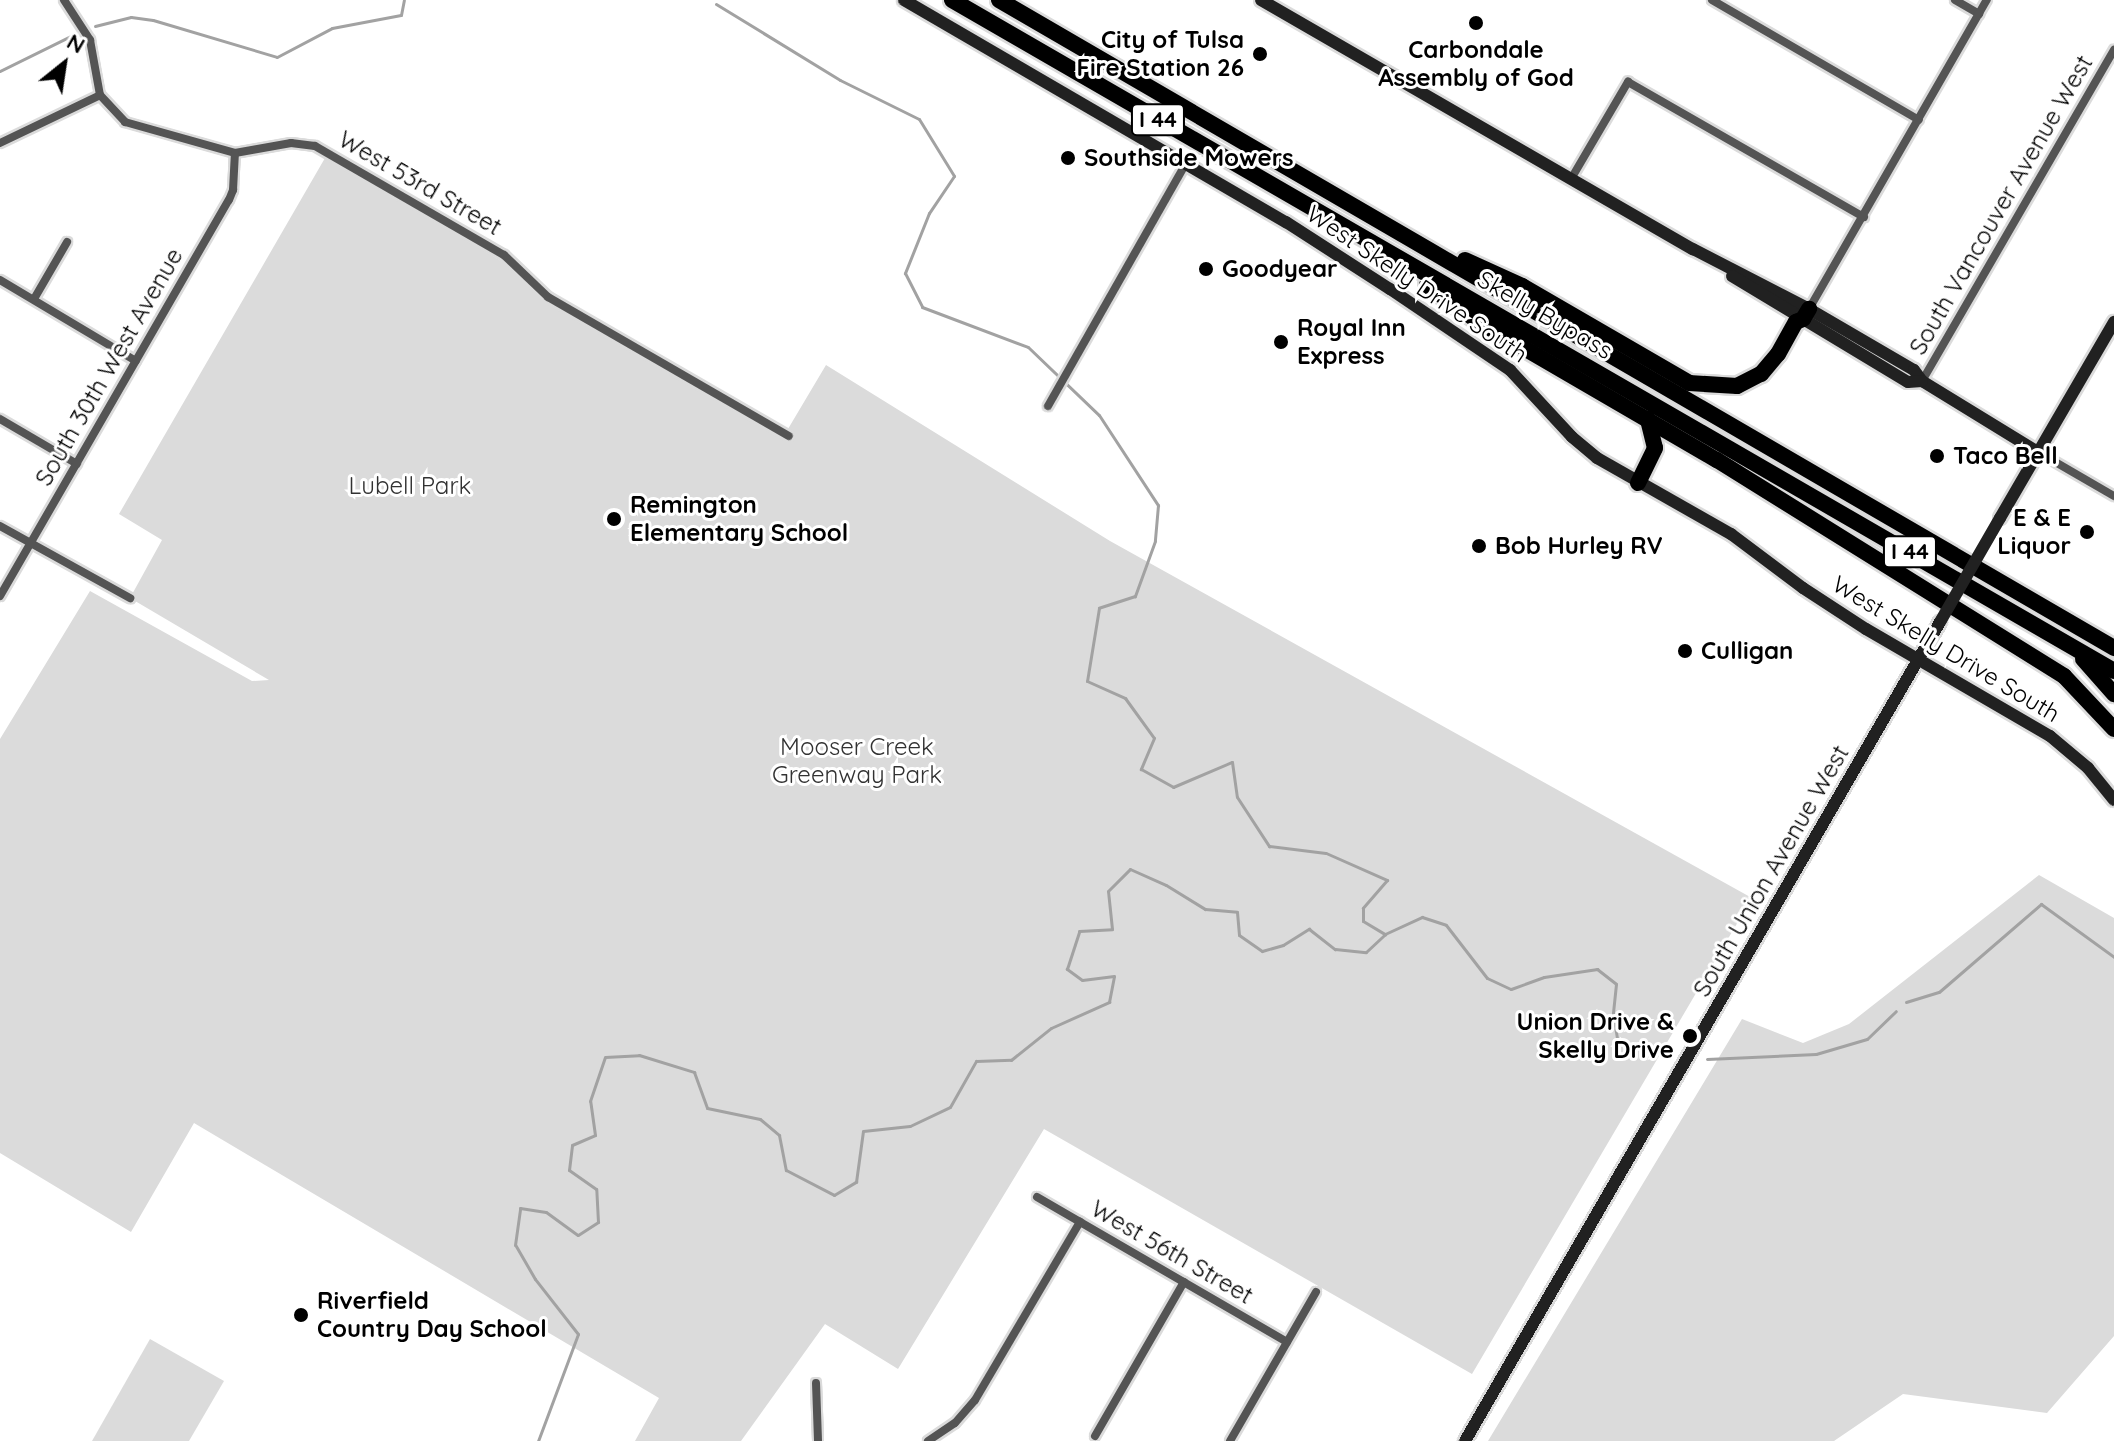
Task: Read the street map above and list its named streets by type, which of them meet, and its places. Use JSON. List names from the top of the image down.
{
  "streets": {
    "highway": ["I 44", "Skelly Bypass"],
    "street": [
      "West 53rd Street",
      "South Vancouver Avenue West",
      "West Skelly Drive South",
      "South 30th West Avenue",
      "South Union Avenue West",
      "West 56th Street"
    ]
  },
  "crossings": [
    ["West 53rd Street", "South 30th West Avenue"],
    ["West Skelly Drive South", "South Union Avenue West"]
  ],
  "parks": ["Lubell Park", "Mooser Creek Greenway Park"],
  "places": [
    "Carbondale Assembly of God",
    "City of Tulsa Fire Station 26",
    "Southside Mowers",
    "Goodyear",
    "Royal Inn Express",
    "Taco Bell",
    "Remington Elementary School",
    "E & E Liquor",
    "Bob Hurley RV",
    "Culligan",
    "Union Drive & Skelly Drive",
    "Riverfield Country Day School"
  ],
  "north": "top right"
}
